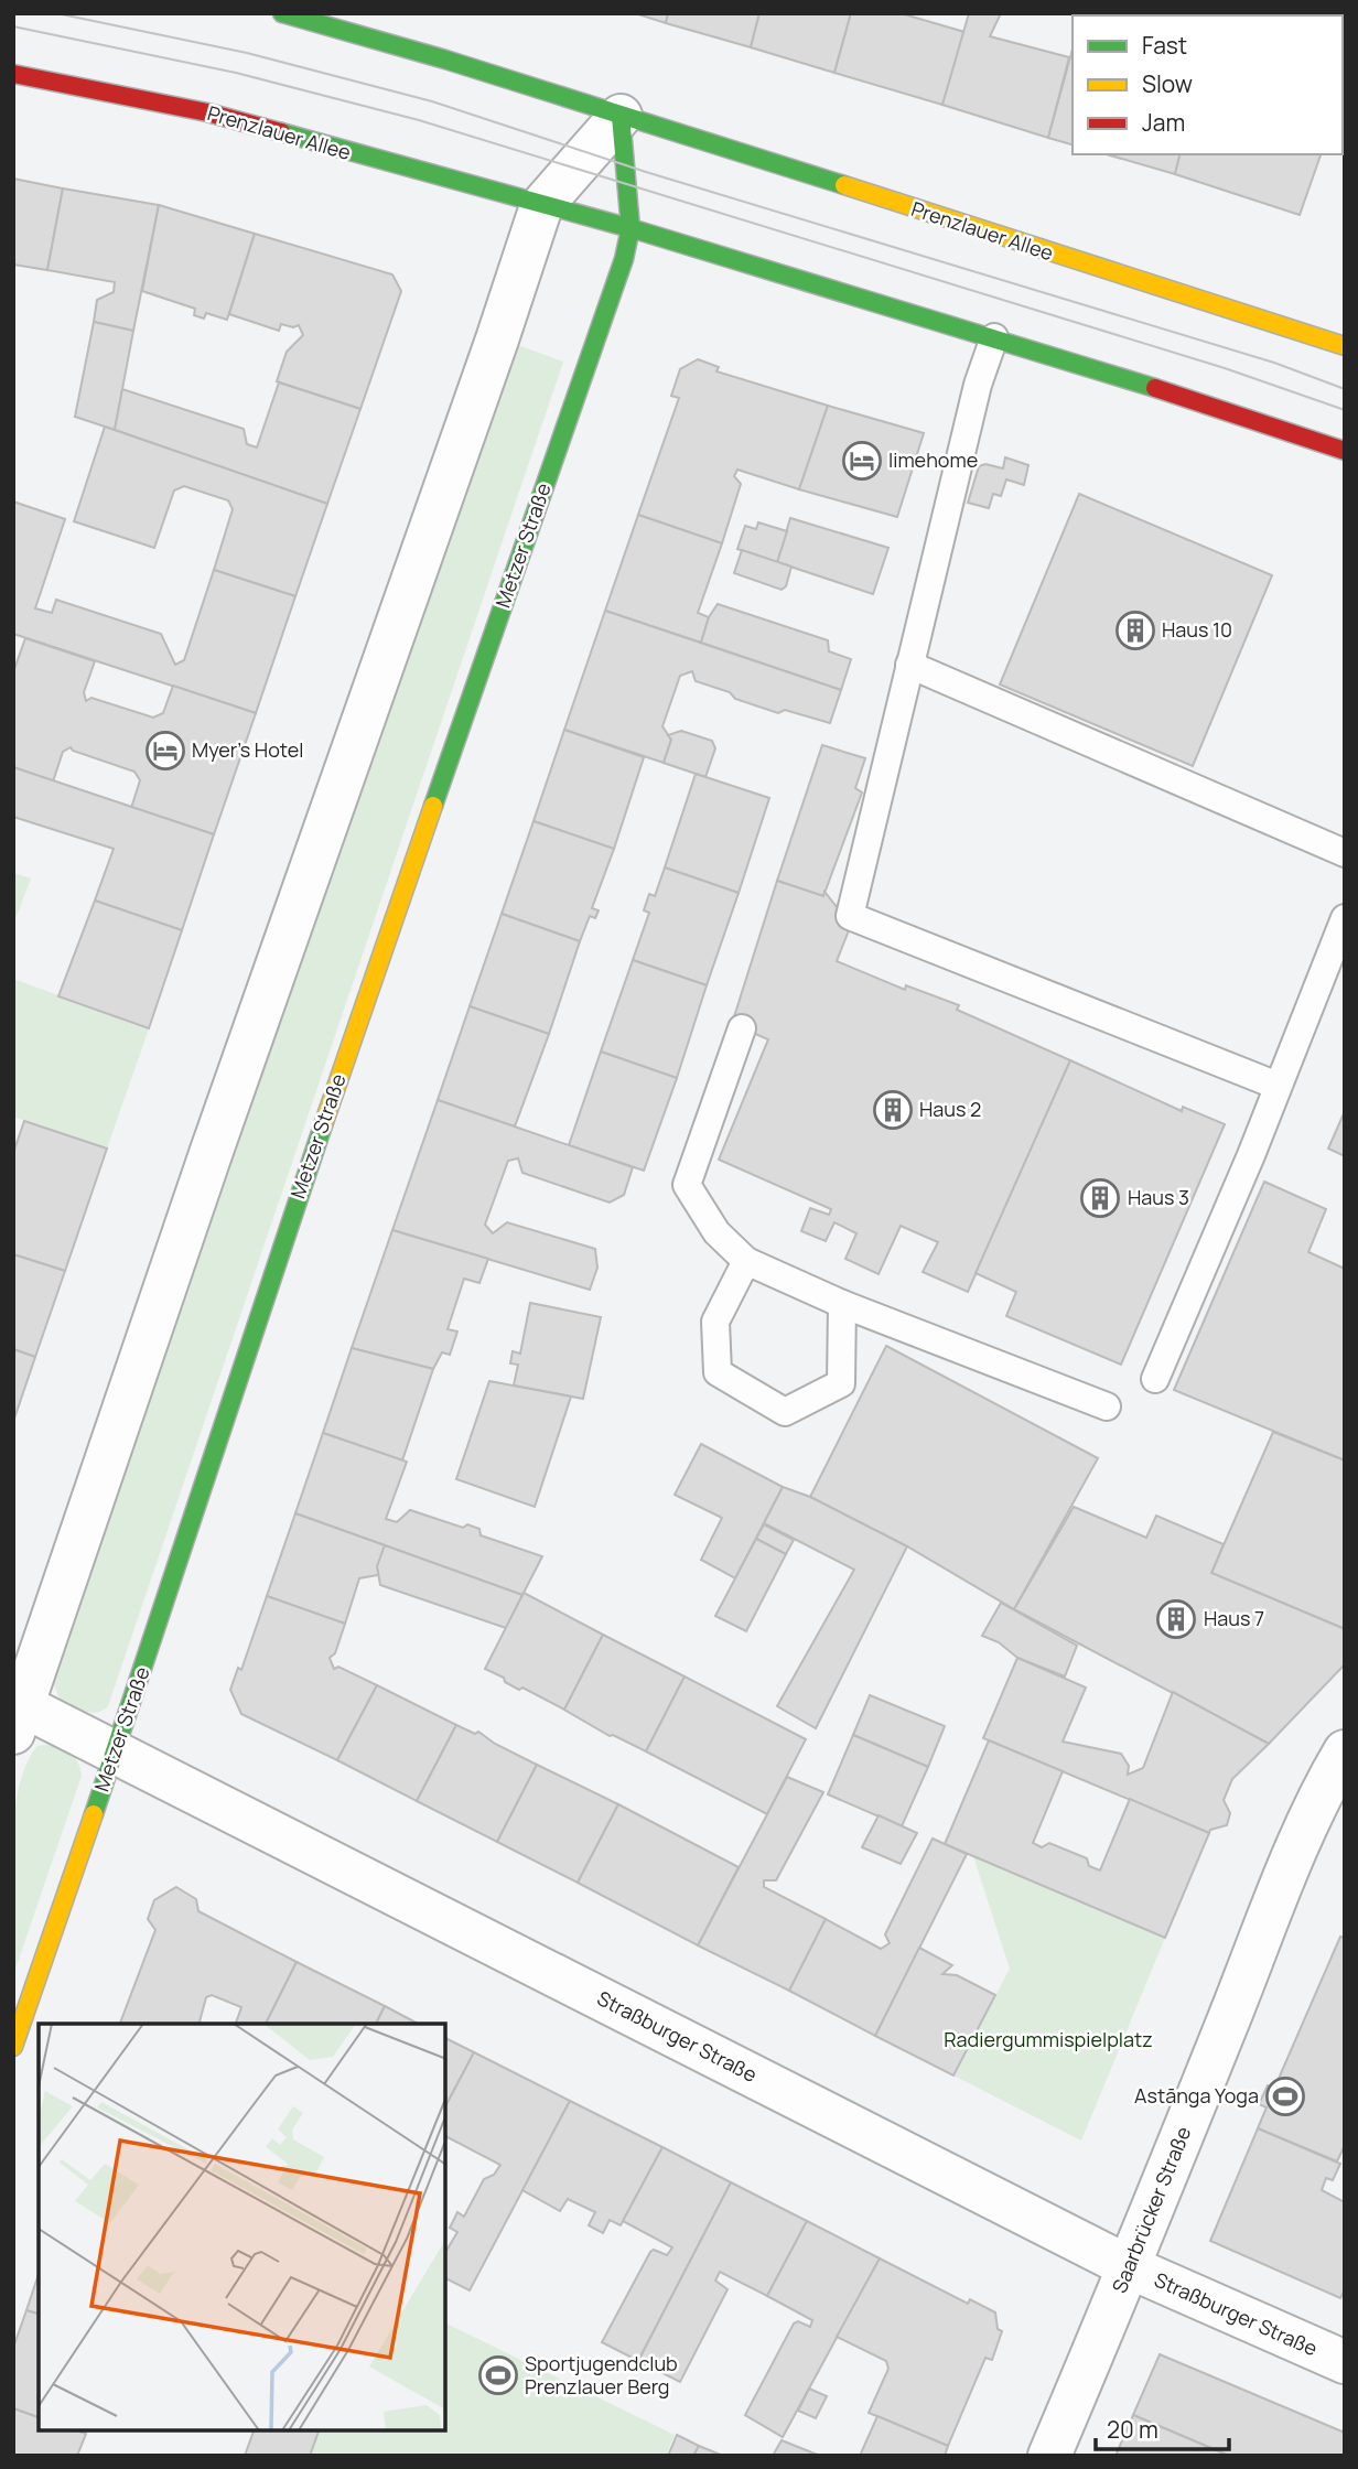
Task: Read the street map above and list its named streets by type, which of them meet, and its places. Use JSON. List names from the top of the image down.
{
  "streets": {
    "main road": ["Prenzlauer Allee", "Metzer Straße"],
    "street": ["Straßburger Straße", "Saarbrücker Straße"]
  },
  "crossings": [
    ["Prenzlauer Allee", "Metzer Straße"],
    ["Metzer Straße", "Straßburger Straße"],
    ["Straßburger Straße", "Saarbrücker Straße"]
  ],
  "parks": ["Radiergummispielplatz"],
  "places": {
    "hotel": ["limehome", "Myer's Hotel"],
    "building": [
      "Haus 10",
      "Haus 2",
      "Haus 3",
      "Haus 7"
    ],
    "sports": ["Astānga Yoga", "Sportjugendclub Prenzlauer Berg"]
  },
  "legend": ["Fast", "Slow", "Jam"],
  "scale_bar": "20 m"
}
